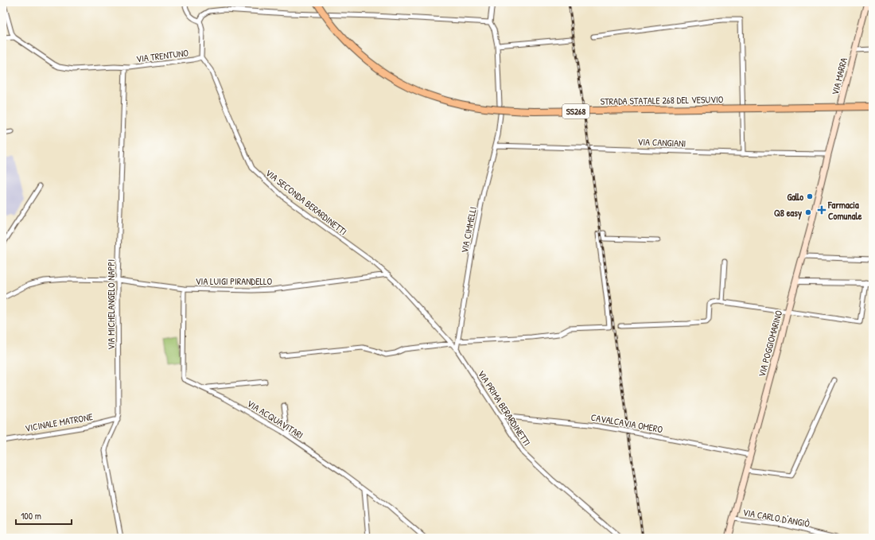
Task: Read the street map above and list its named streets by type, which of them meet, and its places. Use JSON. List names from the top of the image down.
{
  "streets": {
    "highway": ["STRADA STATALE 268 DEL VESUVIO", "SS268"],
    "main road": ["VIA MARRA", "VIA POGGIOMARINO"],
    "street": [
      "VIA TRENTUNO",
      "VIA CANGIANI",
      "VIA SECONDA BERARDINETTI",
      "VIA CIMMELLI",
      "VIA LUIGI PIRANDELLO",
      "VIA MICHELANGELO NAPPI",
      "VIA PRIMA BERARDINETTI",
      "VIA ACQUAVITARI",
      "VICINALE MATRONE",
      "CAVALCAVIA OMERO",
      "VIA CARLO D'ANGIÒ"
    ]
  },
  "crossings": [
    ["VIA TRENTUNO", "VIA SECONDA BERARDINETTI"],
    ["VIA TRENTUNO", "VIA MICHELANGELO NAPPI"],
    ["VIA MARRA", "VIA CANGIANI"],
    ["VIA MARRA", "VIA POGGIOMARINO"],
    ["VIA CANGIANI", "VIA CIMMELLI"],
    ["VIA CANGIANI", "VIA POGGIOMARINO"],
    ["VIA SECONDA BERARDINETTI", "VIA LUIGI PIRANDELLO"],
    ["VIA SECONDA BERARDINETTI", "VIA PRIMA BERARDINETTI"],
    ["VIA CIMMELLI", "VIA PRIMA BERARDINETTI"],
    ["VIA LUIGI PIRANDELLO", "VIA MICHELANGELO NAPPI"],
    ["VIA LUIGI PIRANDELLO", "VIA PRIMA BERARDINETTI"],
    ["VIA LUIGI PIRANDELLO", "VIA ACQUAVITARI"],
    ["VIA MICHELANGELO NAPPI", "VICINALE MATRONE"],
    ["VIA POGGIOMARINO", "CAVALCAVIA OMERO"],
    ["VIA POGGIOMARINO", "VIA CARLO D'ANGIÒ"],
    ["VIA PRIMA BERARDINETTI", "CAVALCAVIA OMERO"]
  ],
  "places": {
    "other": ["Gallo", "Q8 easy"],
    "health": ["Farmacia Comunale"]
  },
  "scale_bar": "100 m"
}
